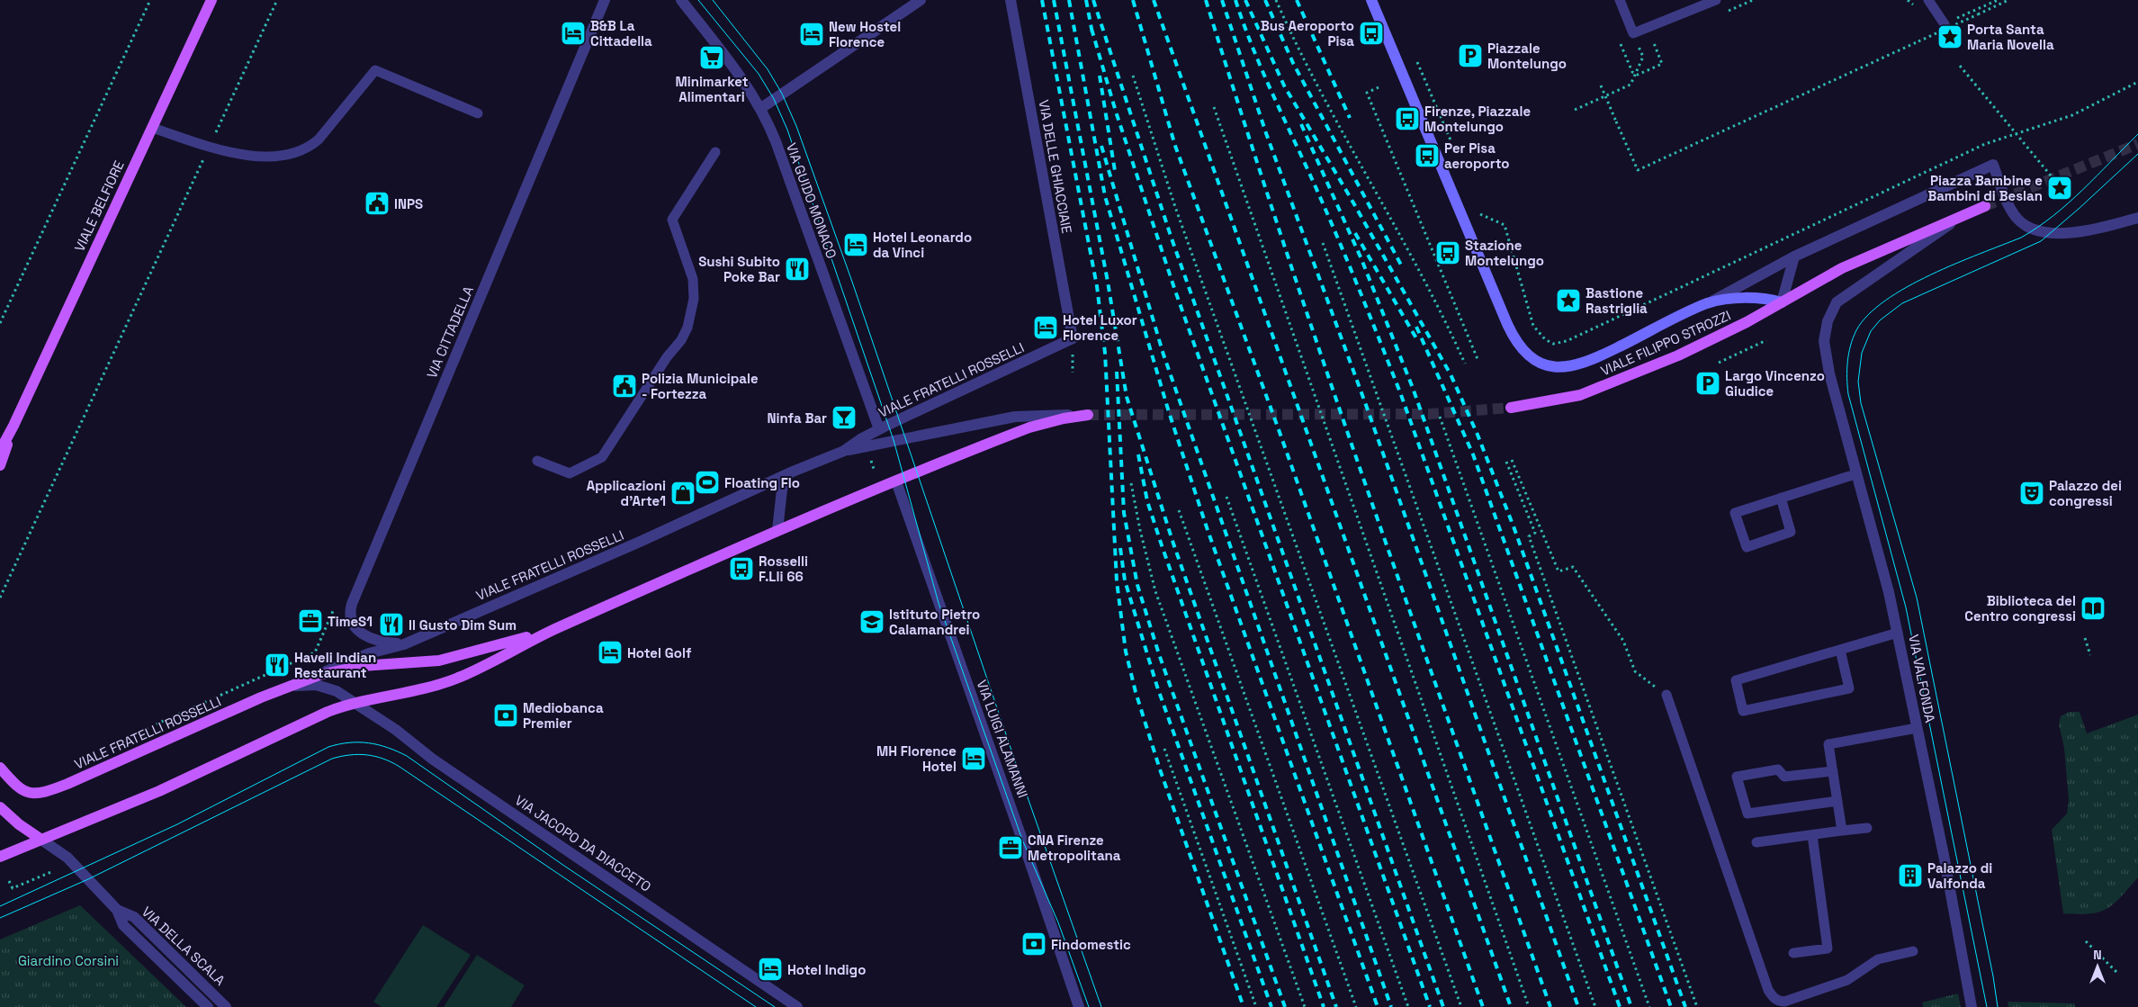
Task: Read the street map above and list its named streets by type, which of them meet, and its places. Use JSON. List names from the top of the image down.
{
  "streets": {
    "main road": ["VIALE BELFIORE", "VIALE FILIPPO STROZZI", "VIALE FRATELLI ROSSELLI"],
    "street": [
      "VIA DELLE GHIACCIAIE",
      "VIA GUIDO MONACO",
      "VIA CITTADELLA",
      "VIA VALFONDA",
      "VIA LUIGI ALAMANNI",
      "VIA JACOPO DA DIACCETO",
      "VIA DELLA SCALA"
    ]
  },
  "crossings": [
    ["VIA DELLE GHIACCIAIE", "VIALE FRATELLI ROSSELLI"],
    ["VIA GUIDO MONACO", "VIALE FRATELLI ROSSELLI"],
    ["VIA CITTADELLA", "VIALE FRATELLI ROSSELLI"],
    ["VIALE FILIPPO STROZZI", "VIA VALFONDA"],
    ["VIALE FRATELLI ROSSELLI", "VIA JACOPO DA DIACCETO"]
  ],
  "parks": ["Giardino Corsini"],
  "places": {
    "hotel": [
      "B&B La Cittadella",
      "New Hostel Florence",
      "Hotel Leonardo da Vinci",
      "Hotel Luxor Florence",
      "Hotel Golf",
      "MH Florence Hotel",
      "Hotel Indigo"
    ],
    "bus stop": [
      "Bus Aeroporto Pisa",
      "Firenze, Piazzale Montelungo",
      "Per Pisa aeroporto",
      "Stazione Montelungo",
      "Rosselli F.Lli 66"
    ],
    "place": ["Porta Santa Maria Novella", "Piazza Bambine e Bambini di Beslan", "Bastione Rastriglia"],
    "parking": ["Piazzale Montelungo", "Largo Vincenzo Giudice"],
    "supermarket": ["Minimarket Alimentari"],
    "public building": ["INPS", "Polizia Municipale - Fortezza"],
    "restaurant": ["Sushi Subito Poke Bar", "Il Gusto Dim Sum", "Haveli Indian Restaurant"],
    "bar": ["Ninfa Bar"],
    "sports": ["Floating Flo"],
    "shop": ["Applicazioni d'Arte1"],
    "theatre": ["Palazzo dei congressi"],
    "library": ["Biblioteca del Centro congressi"],
    "office": ["TimeS1", "CNA Firenze Metropolitana"],
    "school or university": ["Istituto Pietro Calamandrei"],
    "bank": ["Mediobanca Premier", "Findomestic"],
    "building": ["Palazzo di Valfonda"]
  },
  "north": "top"
}
